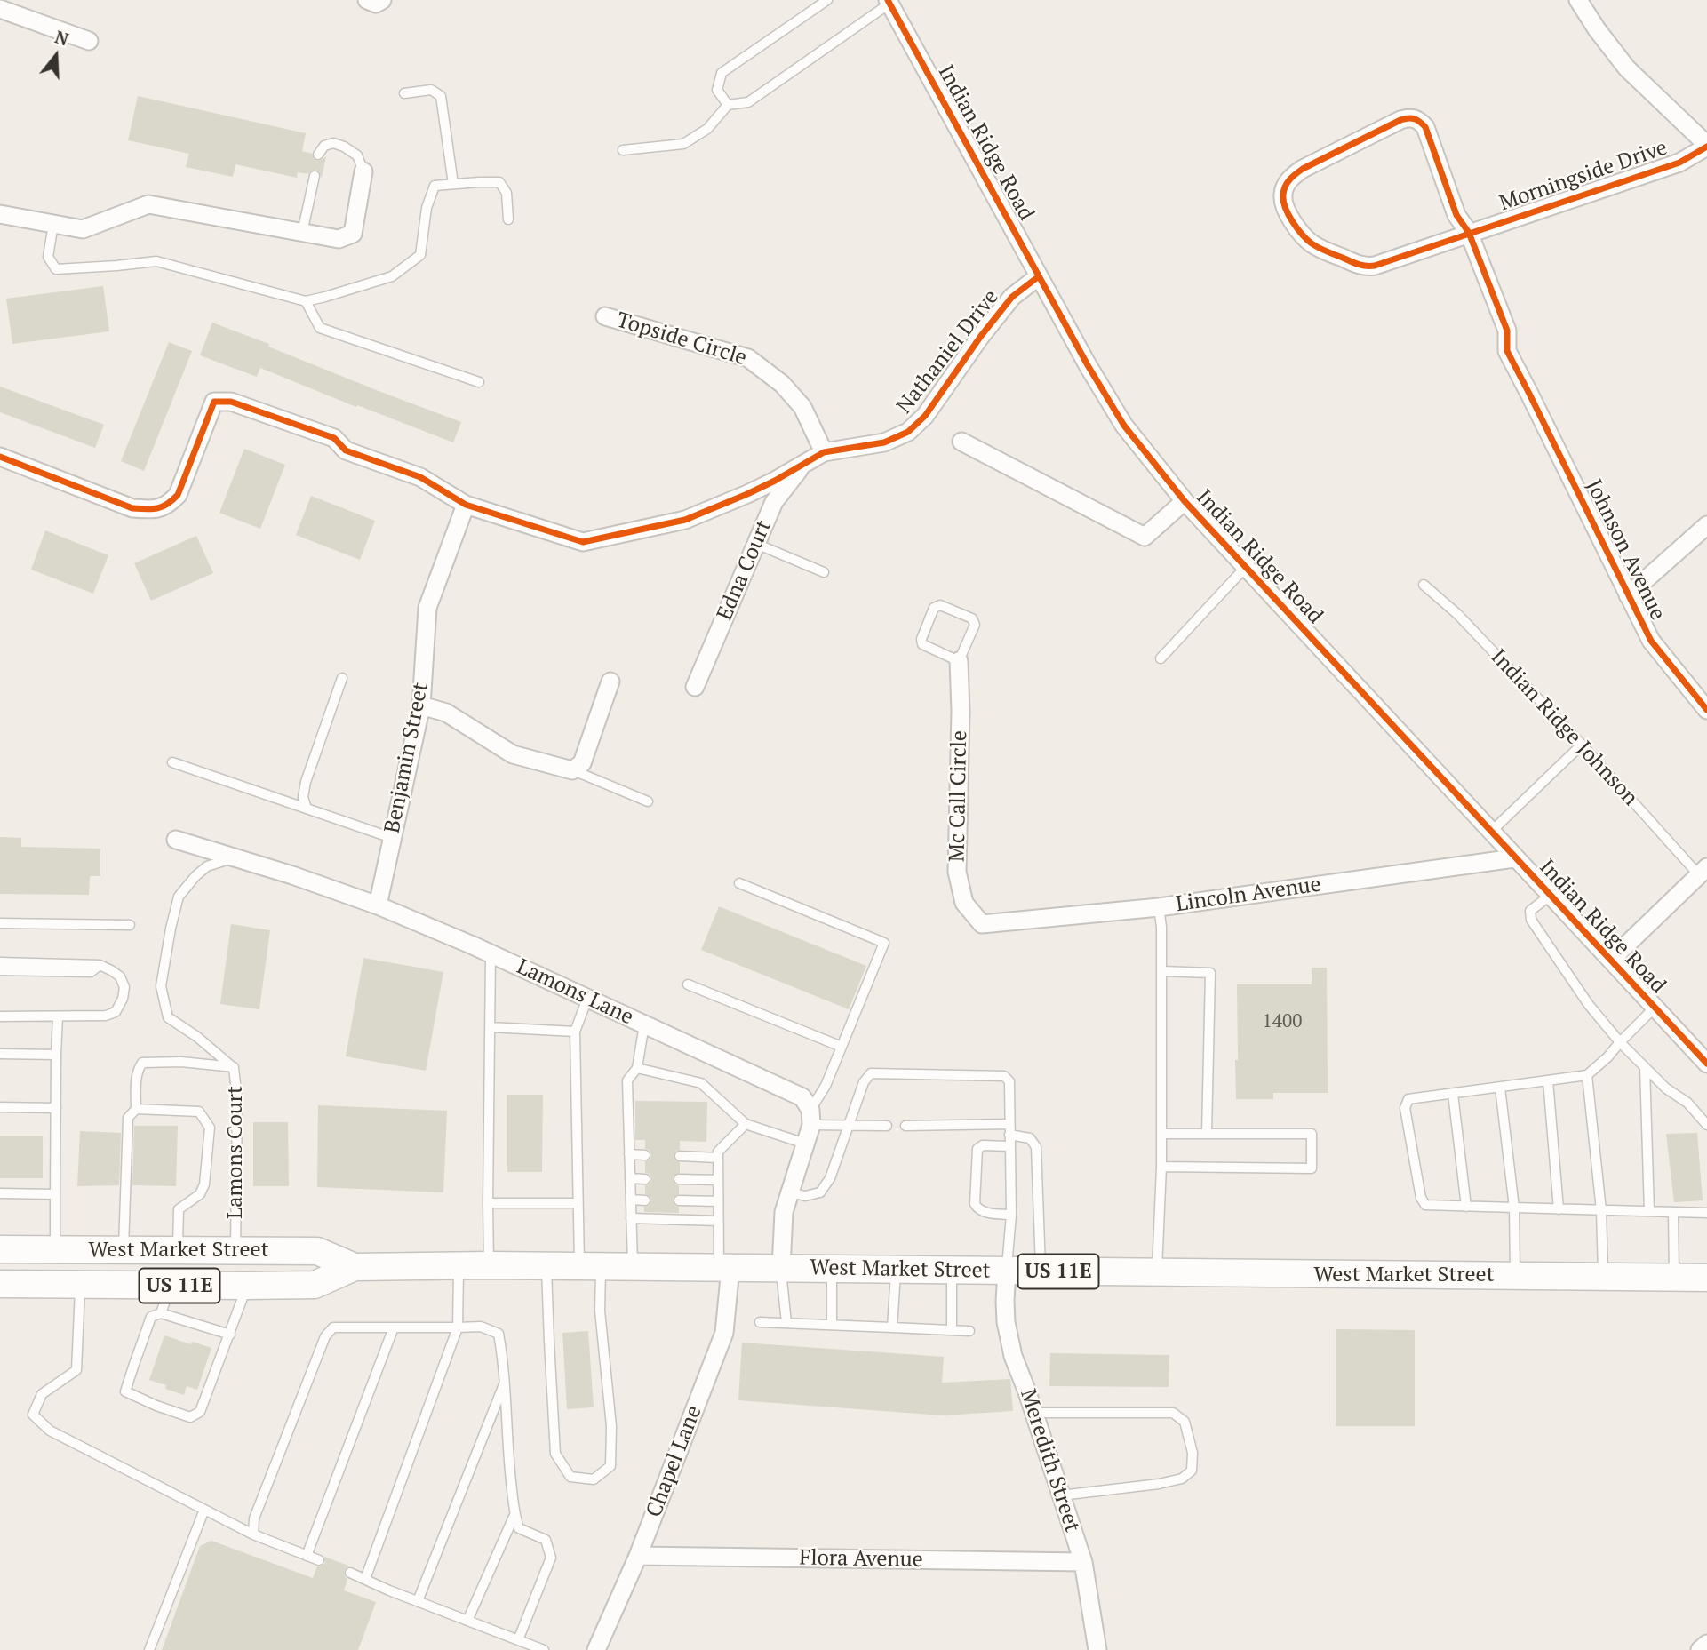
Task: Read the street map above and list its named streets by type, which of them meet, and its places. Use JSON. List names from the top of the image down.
{
  "streets": {
    "main road": ["West Market Street", "US 11E"],
    "street": [
      "Indian Ridge Road",
      "Morningside Drive",
      "Topside Circle",
      "Nathaniel Drive",
      "Johnson Avenue",
      "Edna Court",
      "Benjamin Street",
      "Mc Call Circle",
      "Lincoln Avenue",
      "Lamons Lane",
      "Meredith Street",
      "Chapel Lane",
      "Flora Avenue"
    ],
    "lane": ["Indian Ridge Johnson", "Lamons Court"]
  },
  "crossings": [
    ["Indian Ridge Road", "Nathaniel Drive"],
    ["Indian Ridge Road", "Lincoln Avenue"],
    ["Morningside Drive", "Johnson Avenue"],
    ["Topside Circle", "Nathaniel Drive"],
    ["Nathaniel Drive", "Edna Court"],
    ["Nathaniel Drive", "Benjamin Street"],
    ["Benjamin Street", "Lamons Lane"],
    ["Mc Call Circle", "Lincoln Avenue"],
    ["Lamons Lane", "Lamons Court"],
    ["Lamons Court", "West Market Street"],
    ["West Market Street", "Meredith Street"],
    ["West Market Street", "Chapel Lane"],
    ["Meredith Street", "Flora Avenue"],
    ["Chapel Lane", "Flora Avenue"]
  ],
  "house_numbers": ["1400"],
  "north": "top"
}
